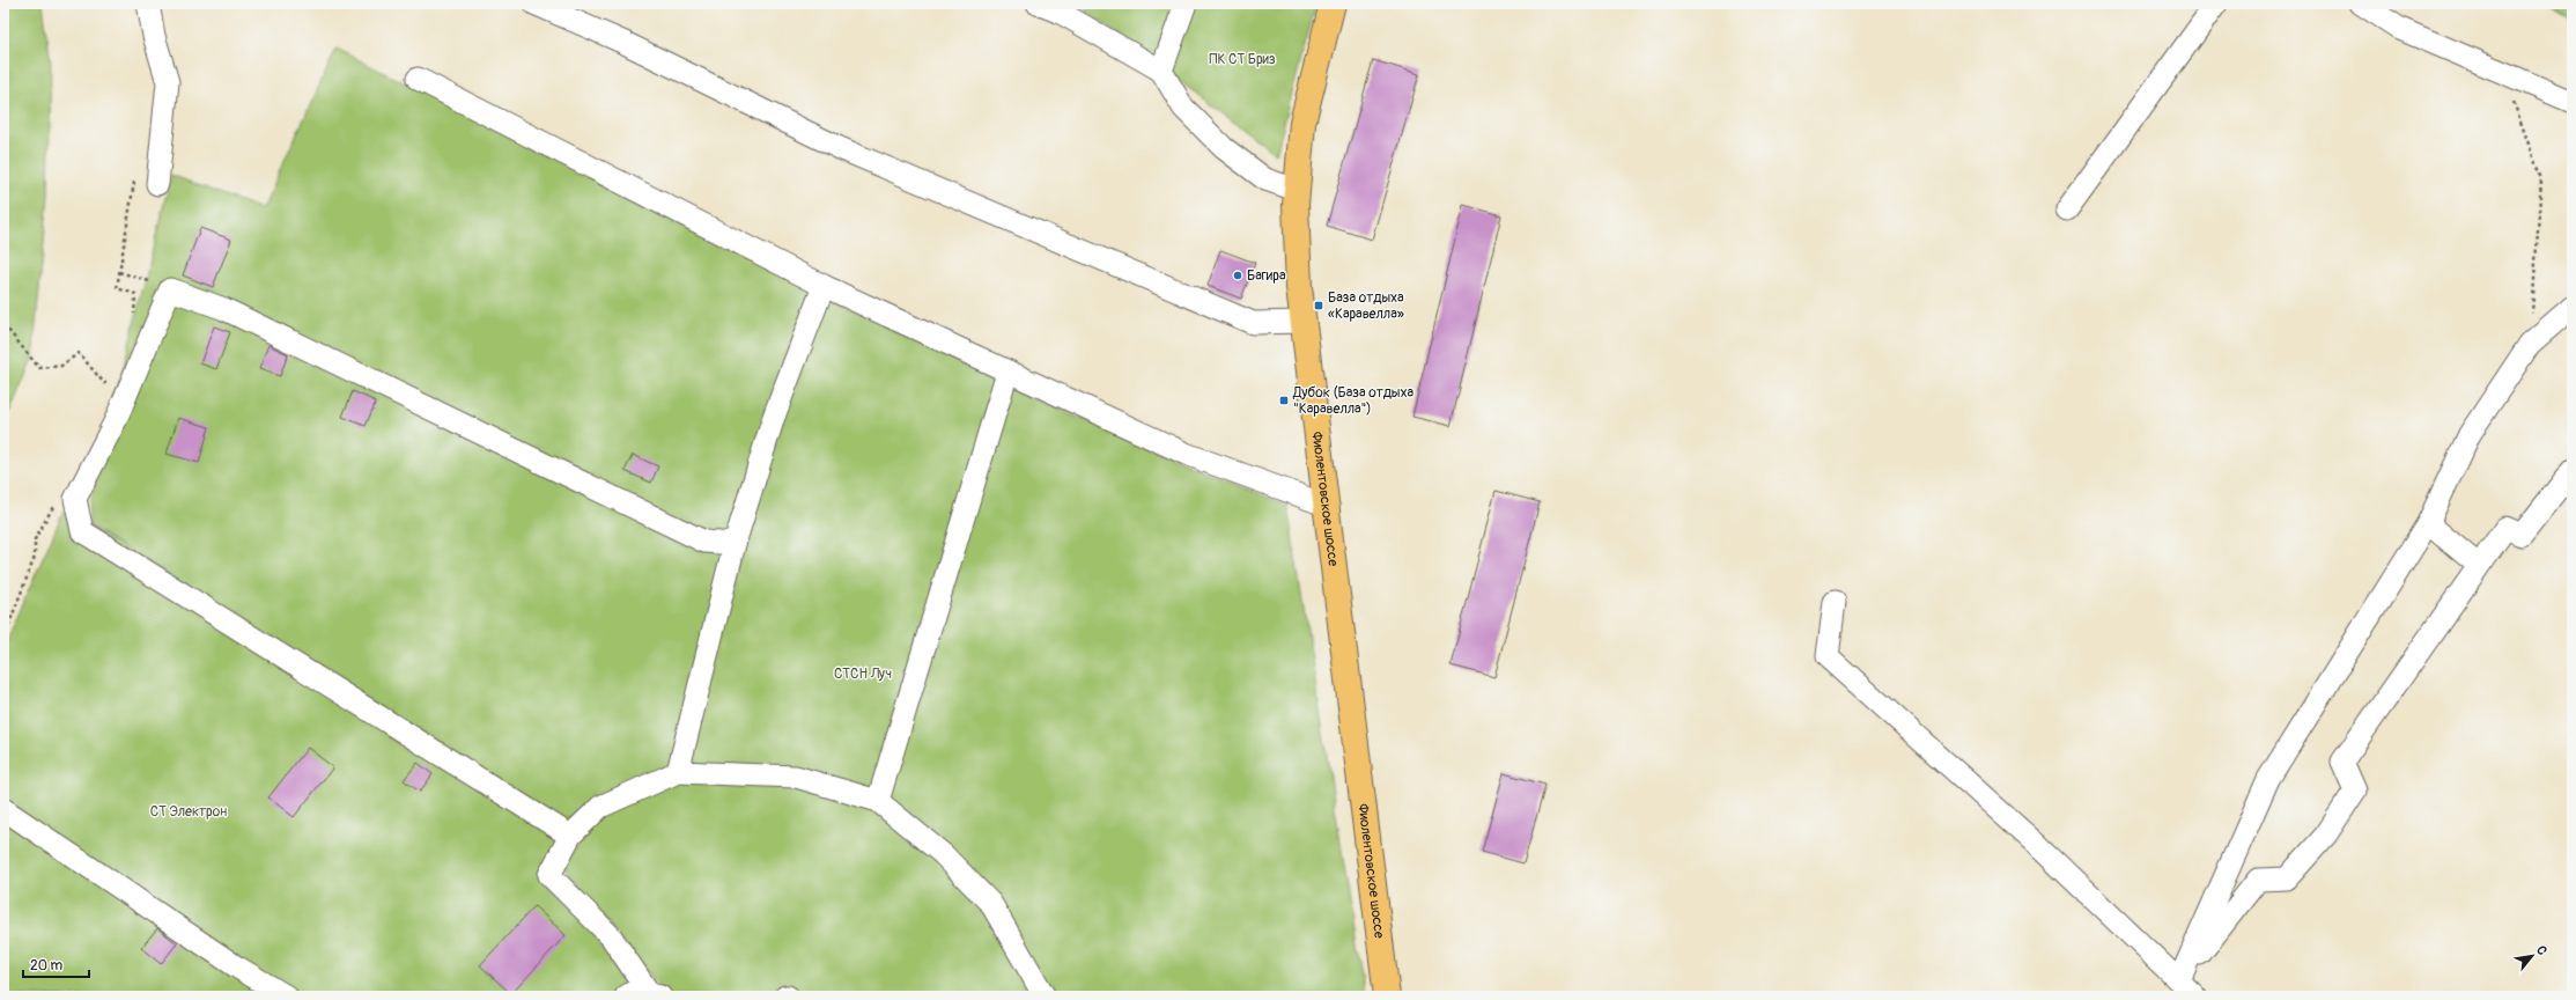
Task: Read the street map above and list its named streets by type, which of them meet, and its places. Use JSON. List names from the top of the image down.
{
  "streets": {
    "main road": ["Фиолентовское шоссе"]
  },
  "parks": ["ПК СТ Бриз", "СТСН Луч", "СТ Электрон"],
  "places": {
    "other": ["Багира"],
    "transit": ["База отдыха «Каравелла»", "Дубок (База отдыха \"Каравелла\")"]
  },
  "scale_bar": "20 m",
  "north": "top right"
}
